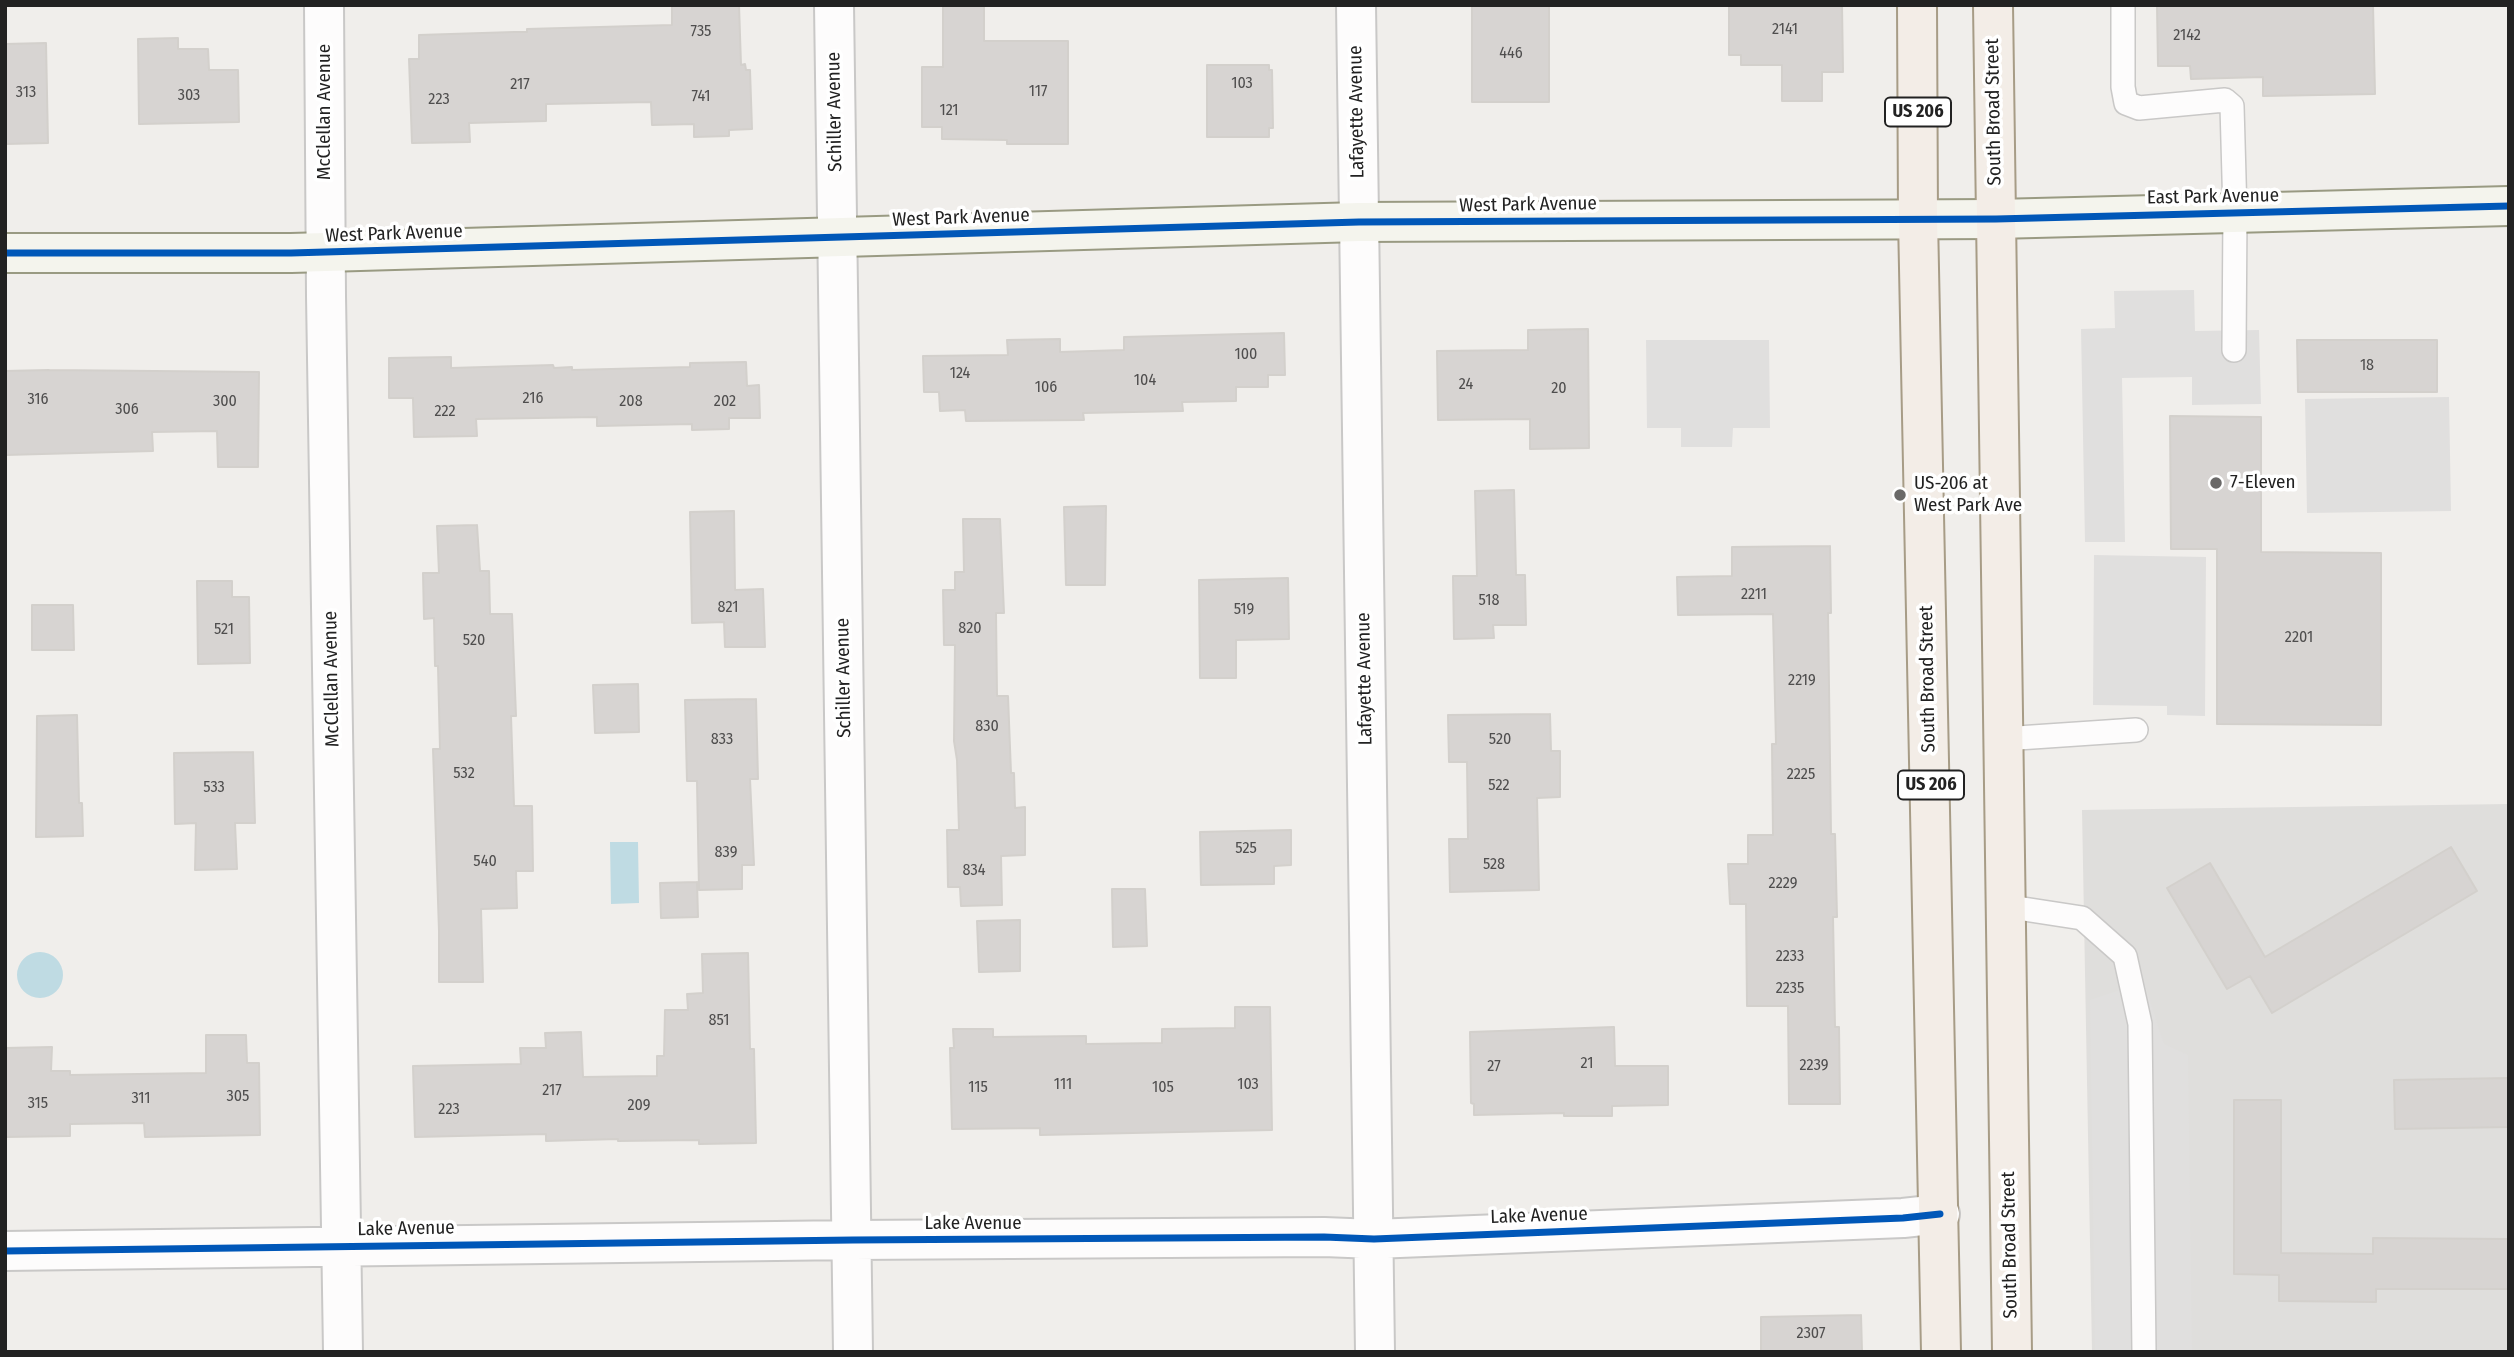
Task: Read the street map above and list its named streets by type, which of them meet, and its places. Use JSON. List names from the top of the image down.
{
  "streets": {
    "main road": ["US 206", "South Broad Street"],
    "street": [
      "McClellan Avenue",
      "Schiller Avenue",
      "Lafayette Avenue",
      "East Park Avenue",
      "West Park Avenue",
      "Lake Avenue"
    ]
  },
  "crossings": [
    ["McClellan Avenue", "West Park Avenue"],
    ["McClellan Avenue", "Lake Avenue"],
    ["Schiller Avenue", "West Park Avenue"],
    ["Schiller Avenue", "Lake Avenue"],
    ["Lafayette Avenue", "West Park Avenue"],
    ["Lafayette Avenue", "Lake Avenue"],
    ["South Broad Street", "East Park Avenue"],
    ["South Broad Street", "West Park Avenue"],
    ["South Broad Street", "Lake Avenue"],
    ["East Park Avenue", "West Park Avenue"]
  ],
  "places": ["7-Eleven", "US-206 at West Park Ave"],
  "house_numbers": [
    "2141",
    "735",
    "2142",
    "446",
    "103",
    "217",
    "117",
    "313",
    "303",
    "741",
    "223",
    "121",
    "100",
    "18",
    "124",
    "104",
    "24",
    "106",
    "20",
    "216",
    "316",
    "300",
    "208",
    "202",
    "306",
    "222",
    "2211",
    "518",
    "821",
    "519",
    "820",
    "521",
    "2201",
    "520",
    "2219",
    "830",
    "833",
    "520",
    "532",
    "2225",
    "522",
    "533",
    "525",
    "839",
    "540",
    "528",
    "834",
    "2229",
    "2233",
    "2235",
    "851",
    "21",
    "2239",
    "27",
    "111",
    "103",
    "115",
    "105",
    "217",
    "305",
    "311",
    "315",
    "209",
    "223",
    "2307"
  ]
}
